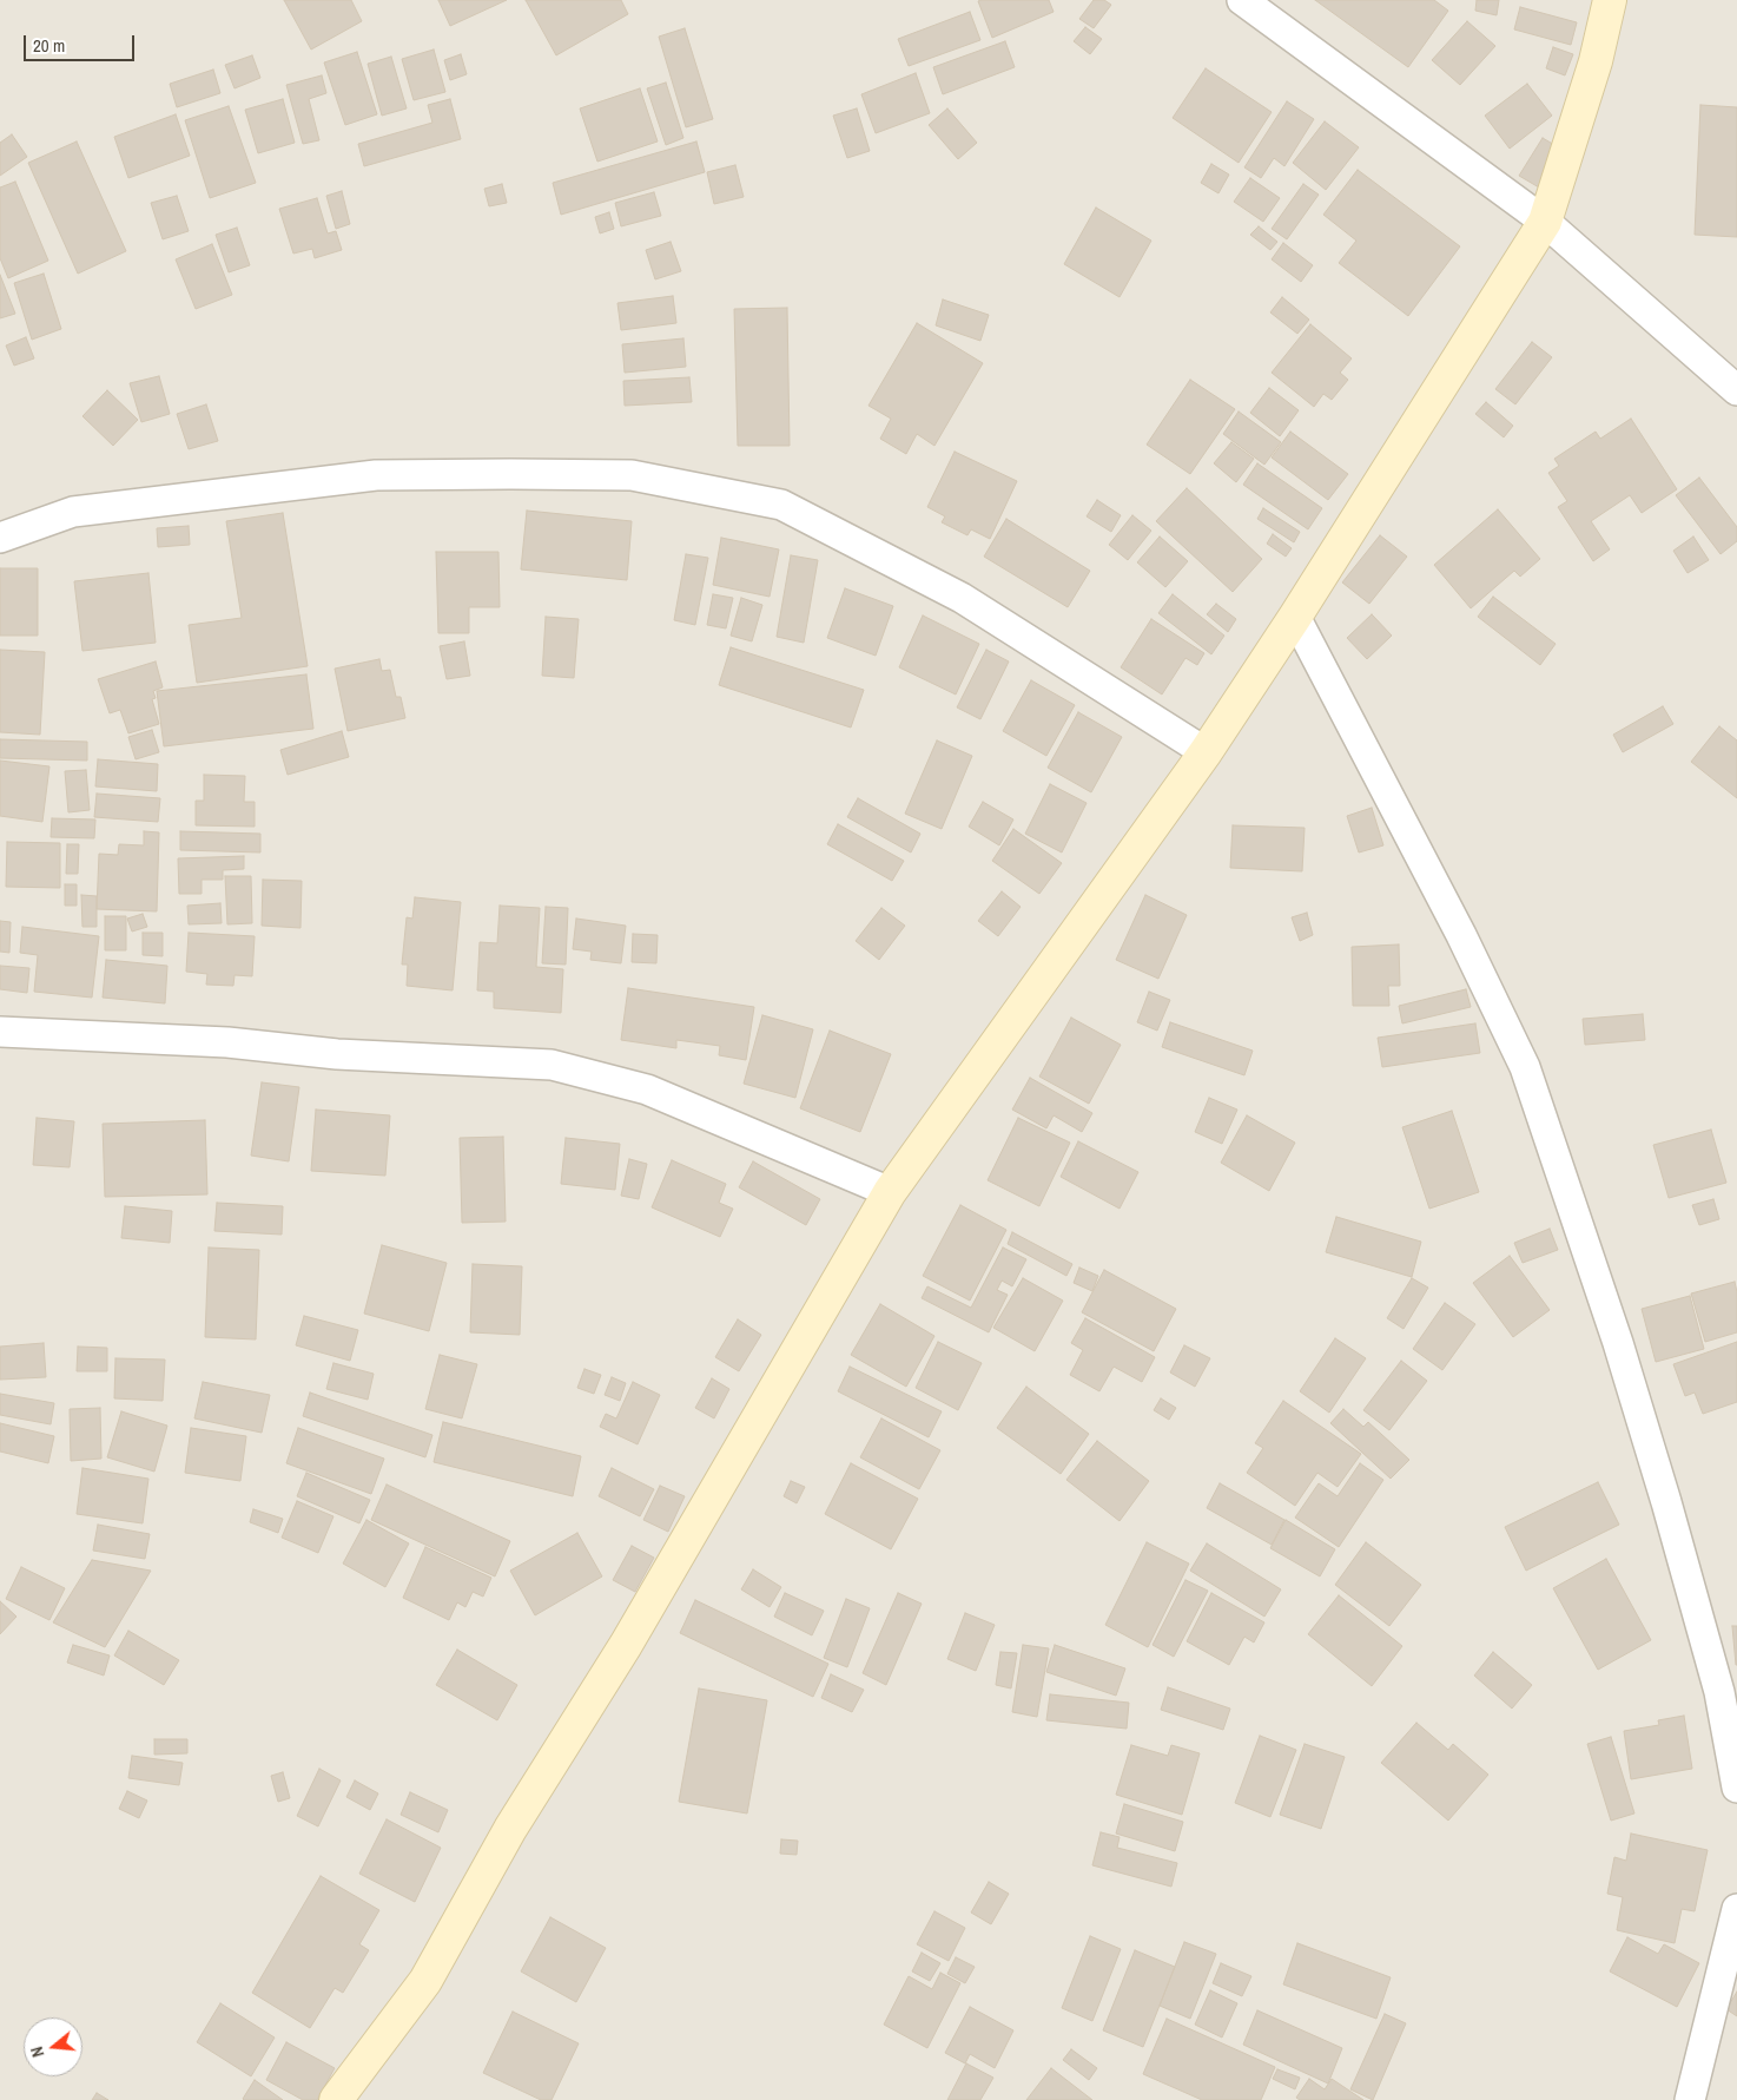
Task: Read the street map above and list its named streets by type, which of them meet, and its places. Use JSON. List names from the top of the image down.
{
  "scale_bar": "20 m",
  "north": "left"
}
